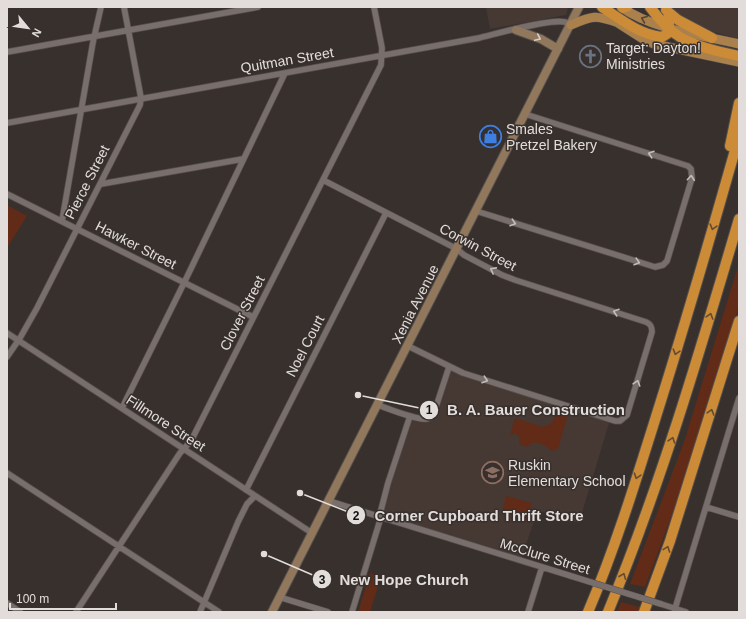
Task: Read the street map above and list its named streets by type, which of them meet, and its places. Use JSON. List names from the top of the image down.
{
  "streets": {
    "street": [
      "Quitman Street",
      "Pierce Street",
      "Hawker Street",
      "Corwin Street",
      "Xenia Avenue",
      "Clover Street",
      "Noel Court",
      "Fillmore Street",
      "McClure Street"
    ]
  },
  "crossings": [
    ["Quitman Street", "Pierce Street"],
    ["Quitman Street", "Xenia Avenue"],
    ["Quitman Street", "Clover Street"],
    ["Pierce Street", "Hawker Street"],
    ["Pierce Street", "Fillmore Street"],
    ["Hawker Street", "Clover Street"],
    ["Corwin Street", "Xenia Avenue"],
    ["Corwin Street", "Clover Street"],
    ["Corwin Street", "Noel Court"],
    ["Xenia Avenue", "Fillmore Street"],
    ["Xenia Avenue", "McClure Street"],
    ["Clover Street", "Fillmore Street"],
    ["Noel Court", "Fillmore Street"]
  ],
  "places": {
    "church": ["Target: Dayton! Ministries"],
    "shop": ["Smales Pretzel Bakery"],
    "other": ["B. A. Bauer Construction", "Corner Cupboard Thrift Store", "New Hope Church"],
    "school or university": ["Ruskin Elementary School"]
  },
  "scale_bar": "100 m",
  "north": "bottom right"
}
